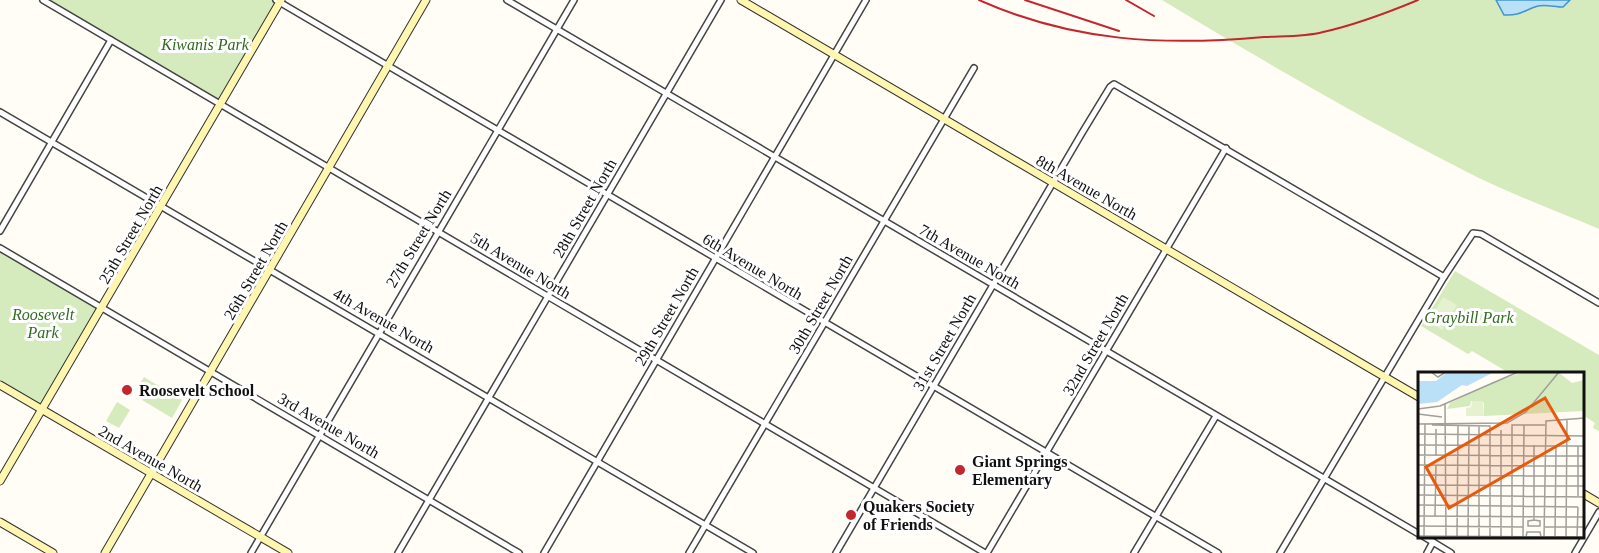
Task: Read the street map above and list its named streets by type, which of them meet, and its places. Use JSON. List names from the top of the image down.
{
  "streets": {
    "street": [
      "8th Avenue North",
      "28th Street North",
      "25th Street North",
      "27th Street North",
      "7th Avenue North",
      "5th Avenue North",
      "6th Avenue North",
      "26th Street North",
      "30th Street North",
      "29th Street North",
      "4th Avenue North",
      "31st Street North",
      "32nd Street North",
      "3rd Avenue North",
      "2nd Avenue North"
    ]
  },
  "crossings": [
    ["8th Avenue North", "30th Street North"],
    ["8th Avenue North", "29th Street North"],
    ["8th Avenue North", "31st Street North"],
    ["8th Avenue North", "32nd Street North"],
    ["28th Street North", "7th Avenue North"],
    ["28th Street North", "5th Avenue North"],
    ["28th Street North", "6th Avenue North"],
    ["28th Street North", "4th Avenue North"],
    ["28th Street North", "3rd Avenue North"],
    ["25th Street North", "5th Avenue North"],
    ["25th Street North", "6th Avenue North"],
    ["25th Street North", "4th Avenue North"],
    ["25th Street North", "3rd Avenue North"],
    ["25th Street North", "2nd Avenue North"],
    ["27th Street North", "7th Avenue North"],
    ["27th Street North", "5th Avenue North"],
    ["27th Street North", "6th Avenue North"],
    ["27th Street North", "4th Avenue North"],
    ["27th Street North", "3rd Avenue North"],
    ["27th Street North", "2nd Avenue North"],
    ["7th Avenue North", "30th Street North"],
    ["7th Avenue North", "29th Street North"],
    ["7th Avenue North", "31st Street North"],
    ["7th Avenue North", "32nd Street North"],
    ["5th Avenue North", "26th Street North"],
    ["5th Avenue North", "30th Street North"],
    ["5th Avenue North", "29th Street North"],
    ["5th Avenue North", "31st Street North"],
    ["5th Avenue North", "32nd Street North"],
    ["6th Avenue North", "26th Street North"],
    ["6th Avenue North", "30th Street North"],
    ["6th Avenue North", "29th Street North"],
    ["6th Avenue North", "31st Street North"],
    ["6th Avenue North", "32nd Street North"],
    ["26th Street North", "4th Avenue North"],
    ["26th Street North", "3rd Avenue North"],
    ["26th Street North", "2nd Avenue North"],
    ["30th Street North", "4th Avenue North"],
    ["29th Street North", "4th Avenue North"],
    ["31st Street North", "32nd Street North"]
  ],
  "parks": ["Kiwanis Park", "Roosevelt Park", "Graybill Park"],
  "places": ["Roosevelt School", "Giant Springs Elementary", "Quakers Society of Friends"]
}
